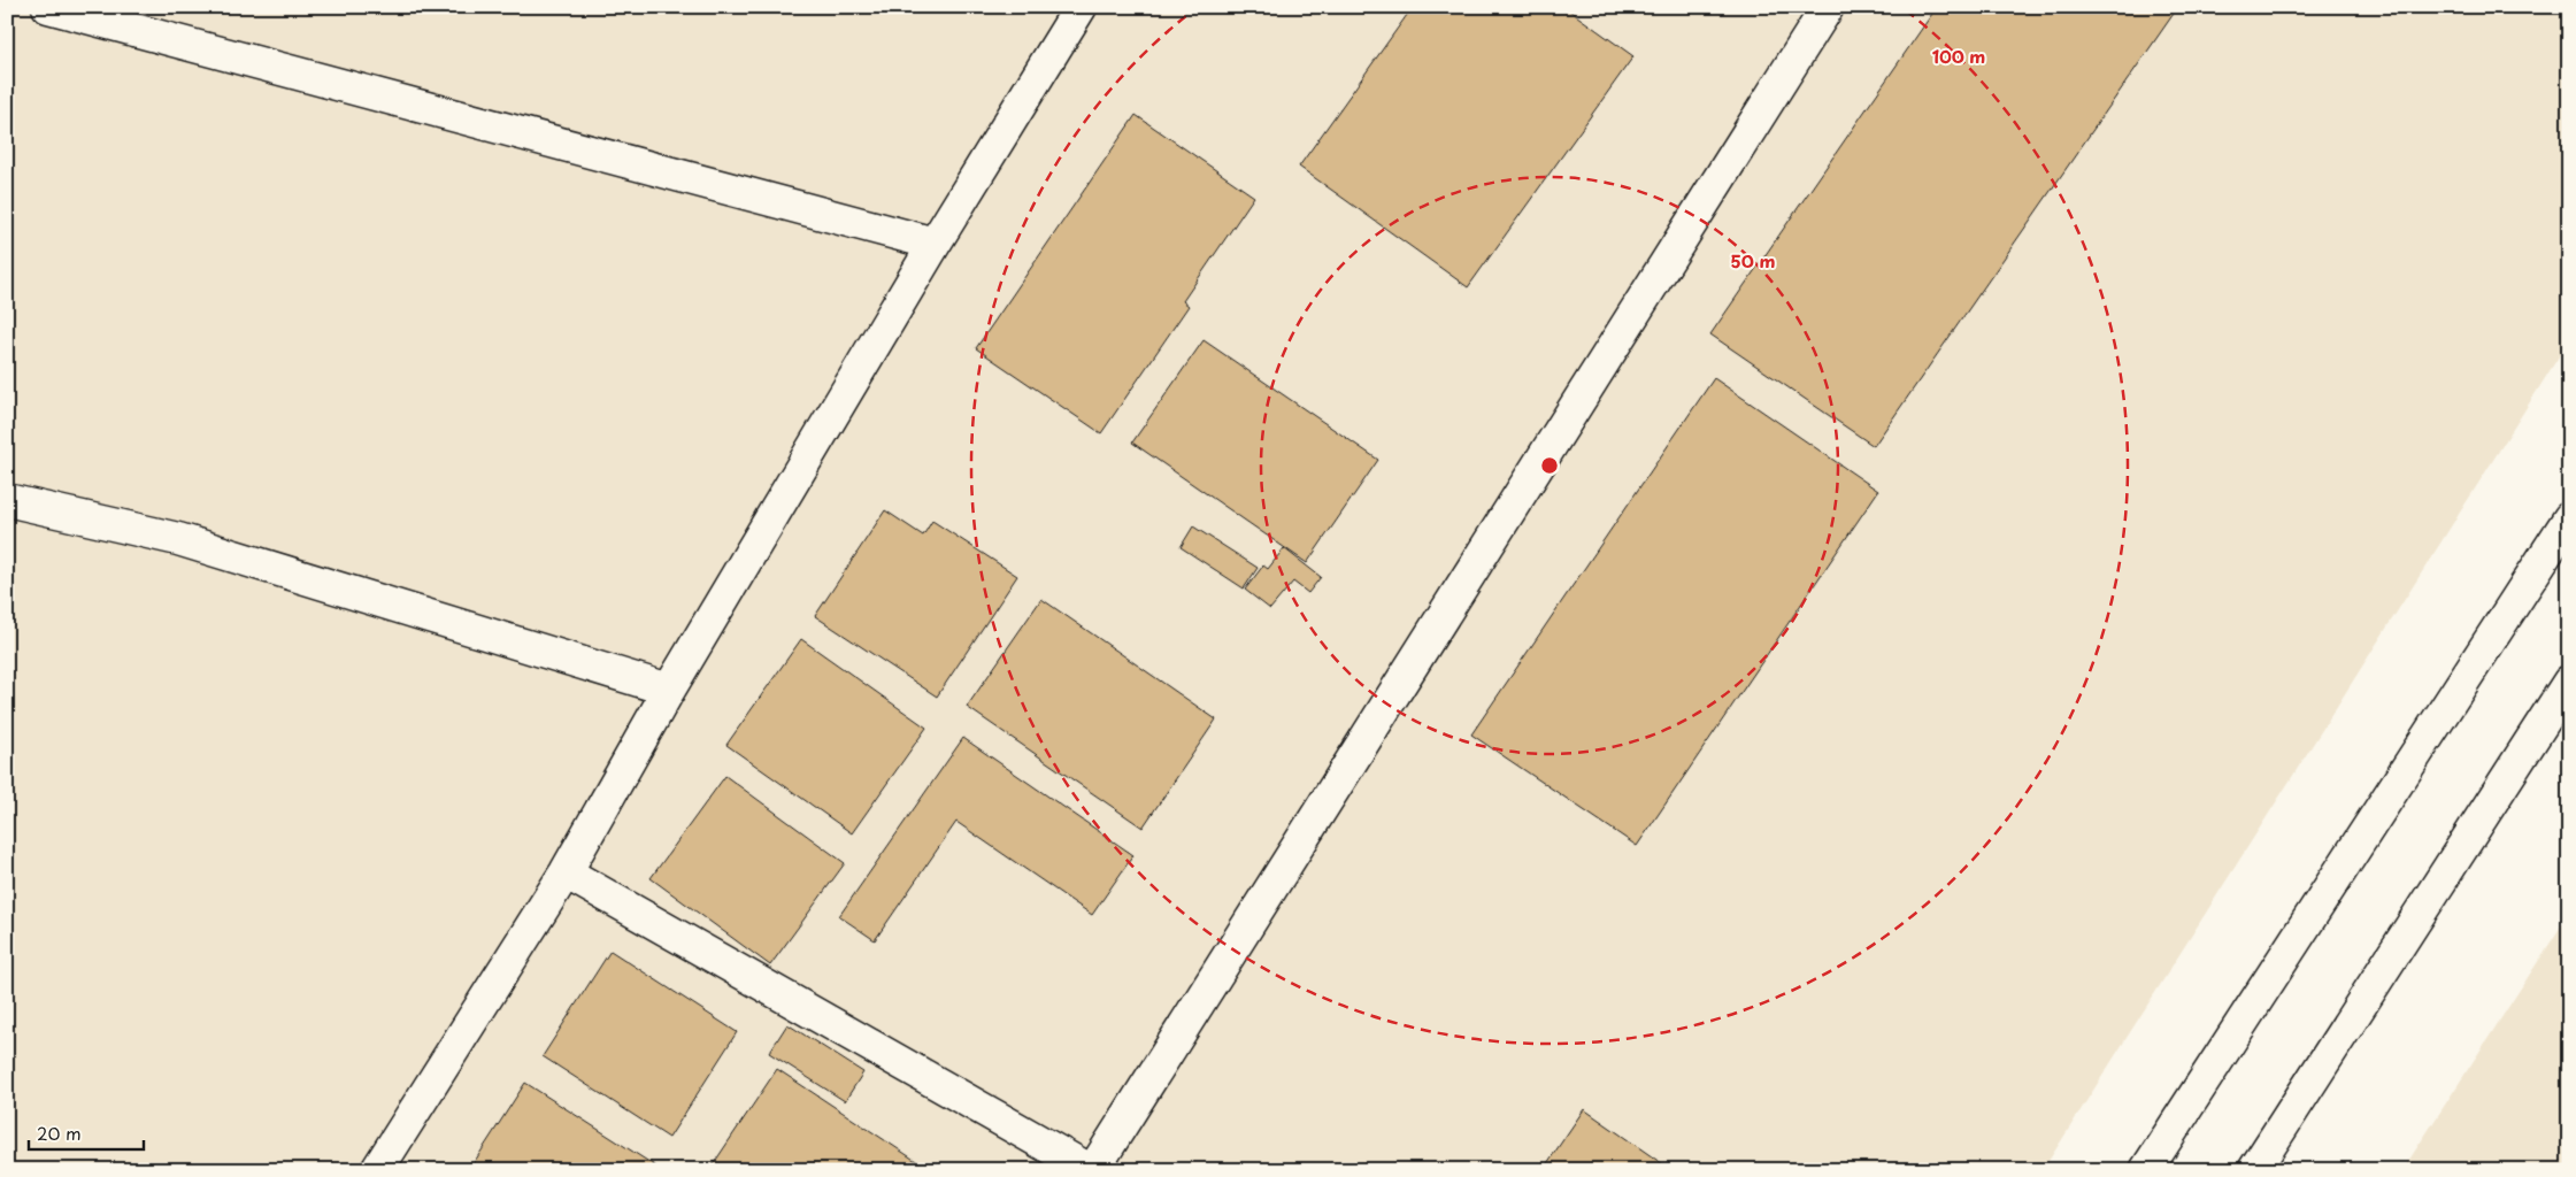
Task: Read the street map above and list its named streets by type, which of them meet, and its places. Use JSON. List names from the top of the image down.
{
  "scale_bar": "20 m",
  "rings": ["100 m", "50 m"]
}
